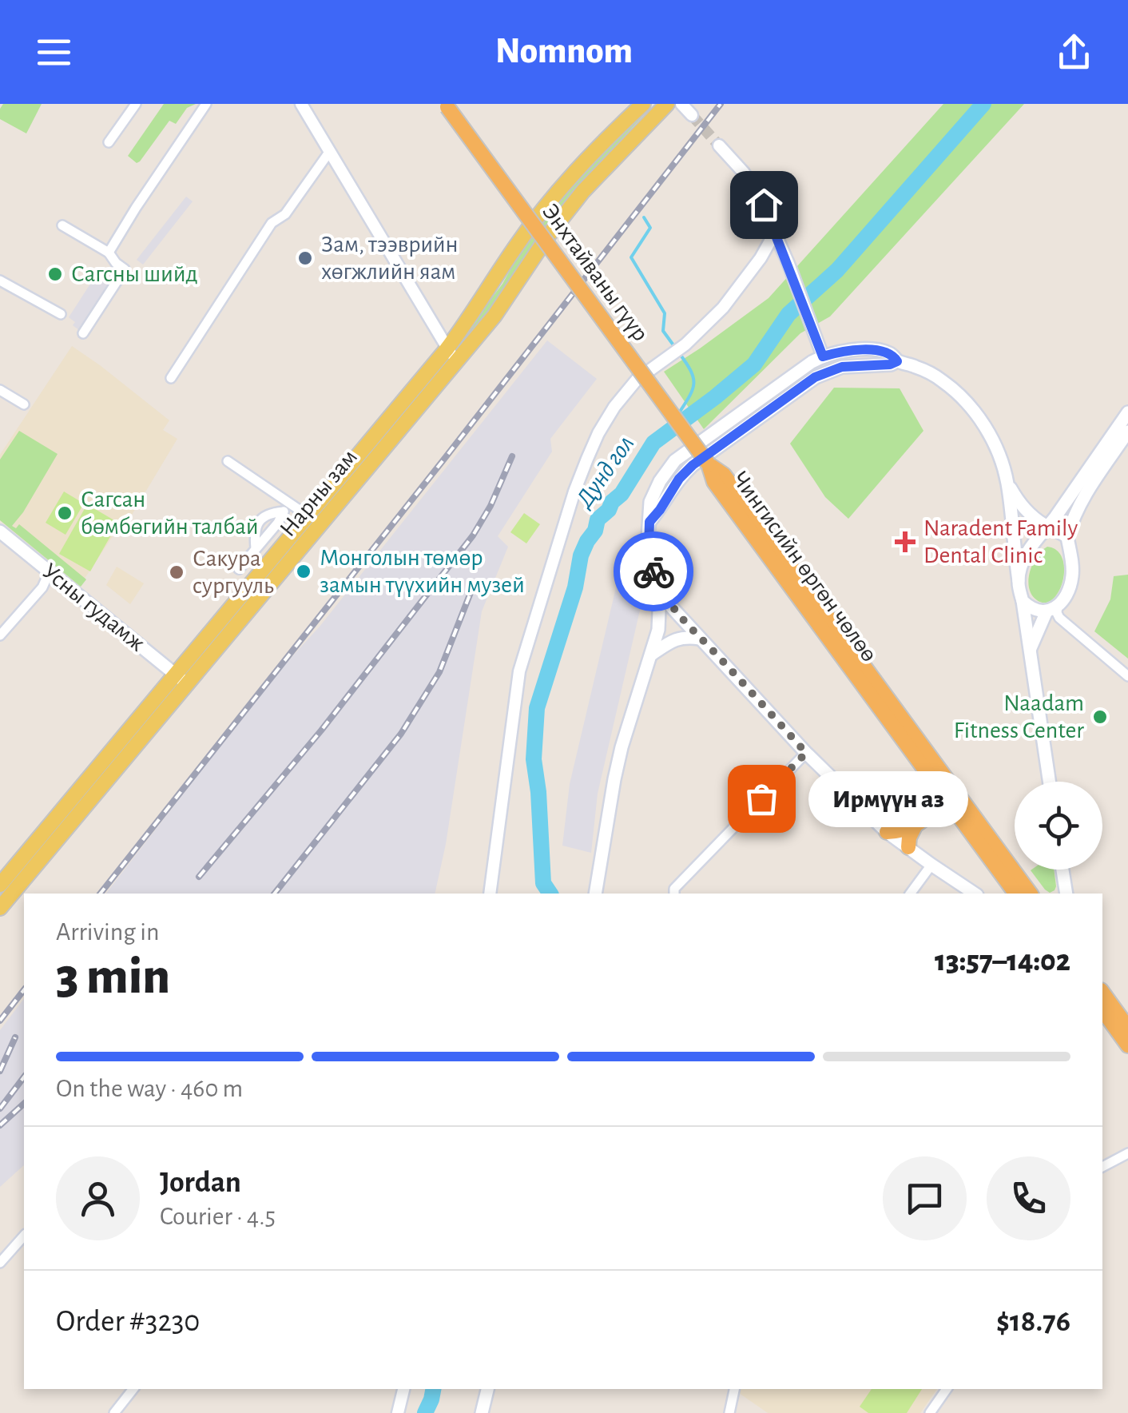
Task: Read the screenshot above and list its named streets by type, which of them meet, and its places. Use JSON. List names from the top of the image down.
{
  "streets": {
    "highway": ["Энхтайваны гүүр", "Чингисийн өргөн чөлөө"],
    "main road": ["Нарны зам", "Усны гудамж"]
  },
  "crossings": [
    ["Энхтайваны гүүр", "Чингисийн өргөн чөлөө"],
    ["Нарны зам", "Усны гудамж"]
  ],
  "water": ["Дунд гол"],
  "places": {
    "other": [
      "Зам, тээврийн хөгжлийн яам",
      "Сагсны шийд",
      "Сагсан бөмбөгийн талбай",
      "Монголын төмөр замын түүхийн музей",
      "Сакура сургууль",
      "Naadam Fitness Center",
      "Ирмүүн аз"
    ],
    "health": ["Naradent Family Dental Clinic"]
  },
  "page": {
    "header": "Nomnom",
    "bubble": "Ирмүүн аз",
    "heading": ["3 min", "Arriving in", "13:57–14:02"],
    "panel": [
      "Jordan",
      "Courier · 4.5",
      "Order #3230",
      "$18.76"
    ],
    "bar": "On the way · 460 m"
  }
}
